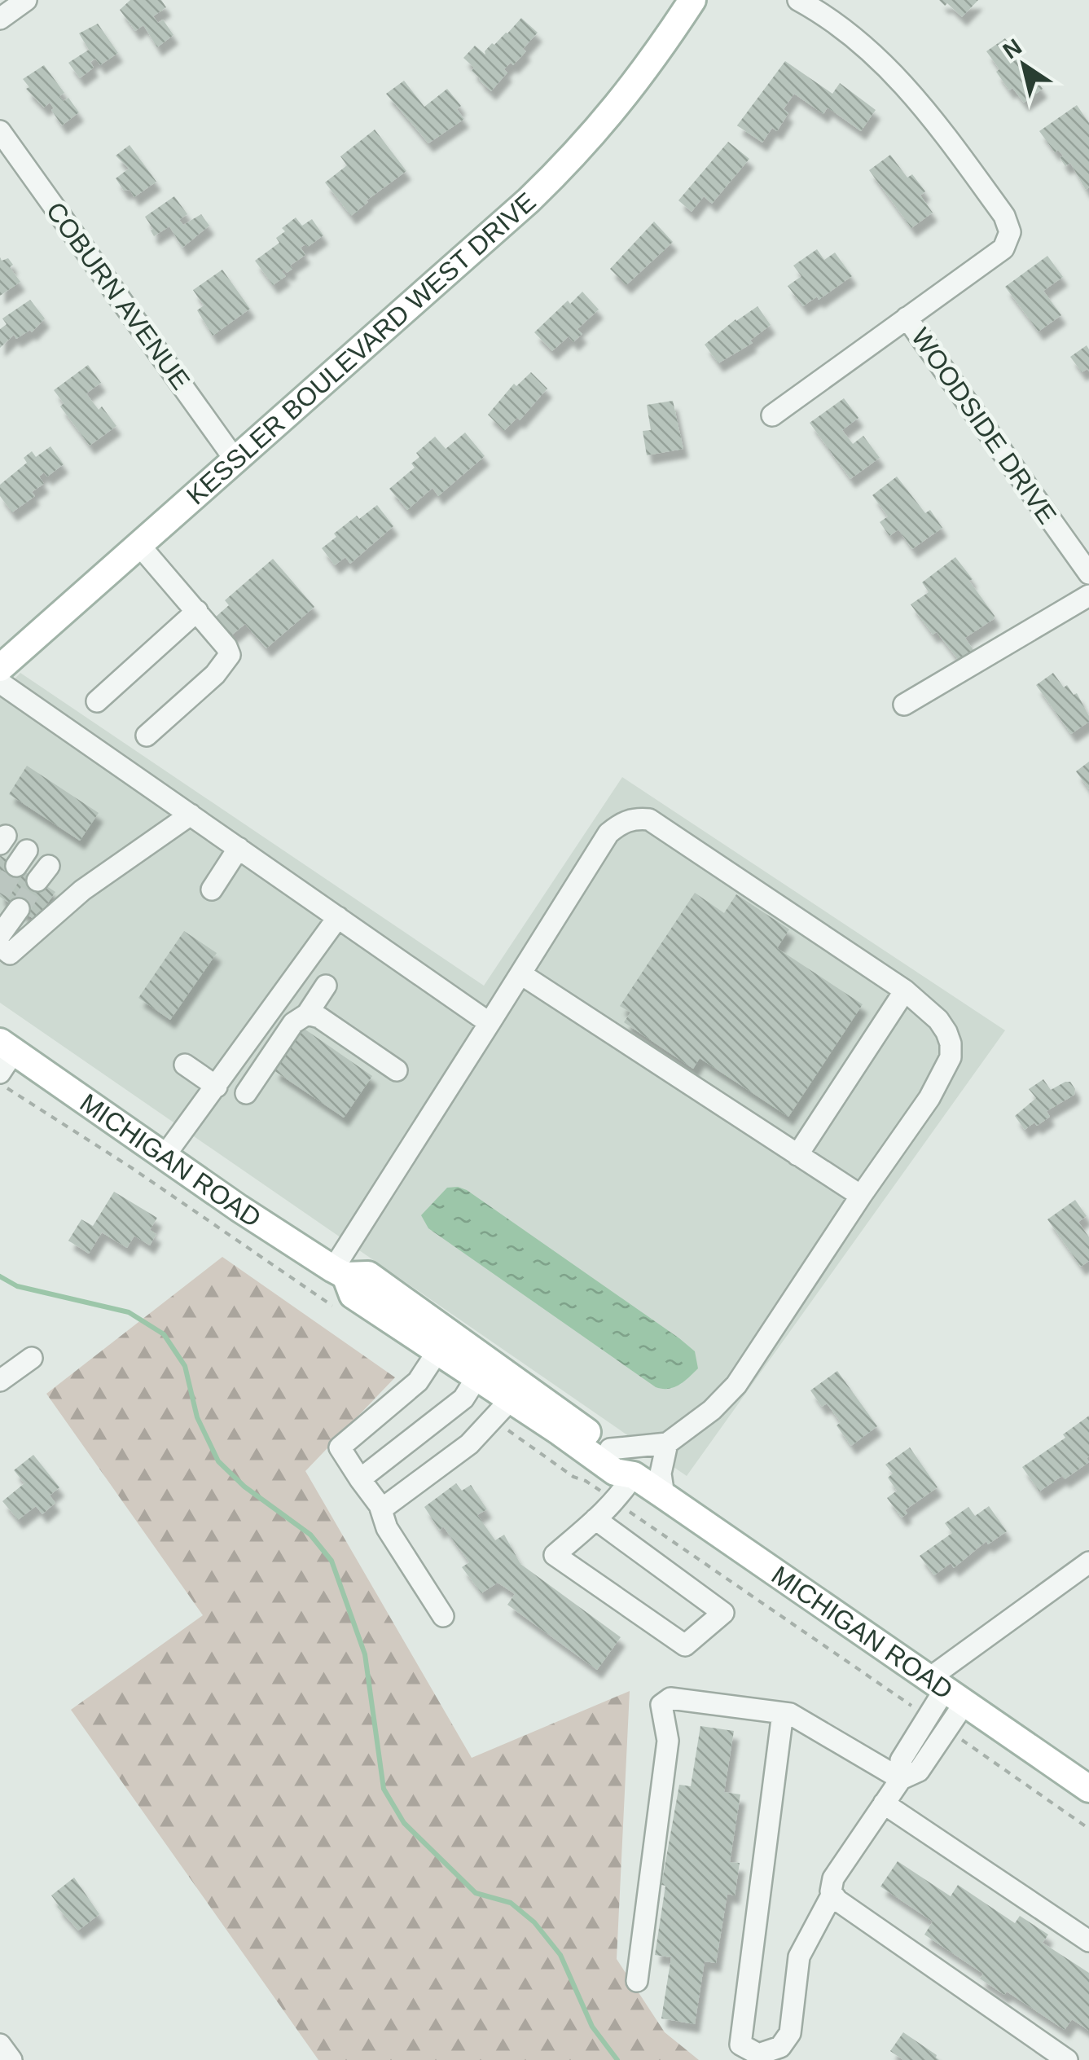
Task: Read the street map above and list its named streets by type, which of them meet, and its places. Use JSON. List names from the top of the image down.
{
  "streets": {
    "main road": ["KESSLER BOULEVARD WEST DRIVE", "MICHIGAN ROAD"],
    "street": ["COBURN AVENUE", "WOODSIDE DRIVE"]
  },
  "crossings": [
    ["COBURN AVENUE", "KESSLER BOULEVARD WEST DRIVE"]
  ],
  "north": "top left"
}
